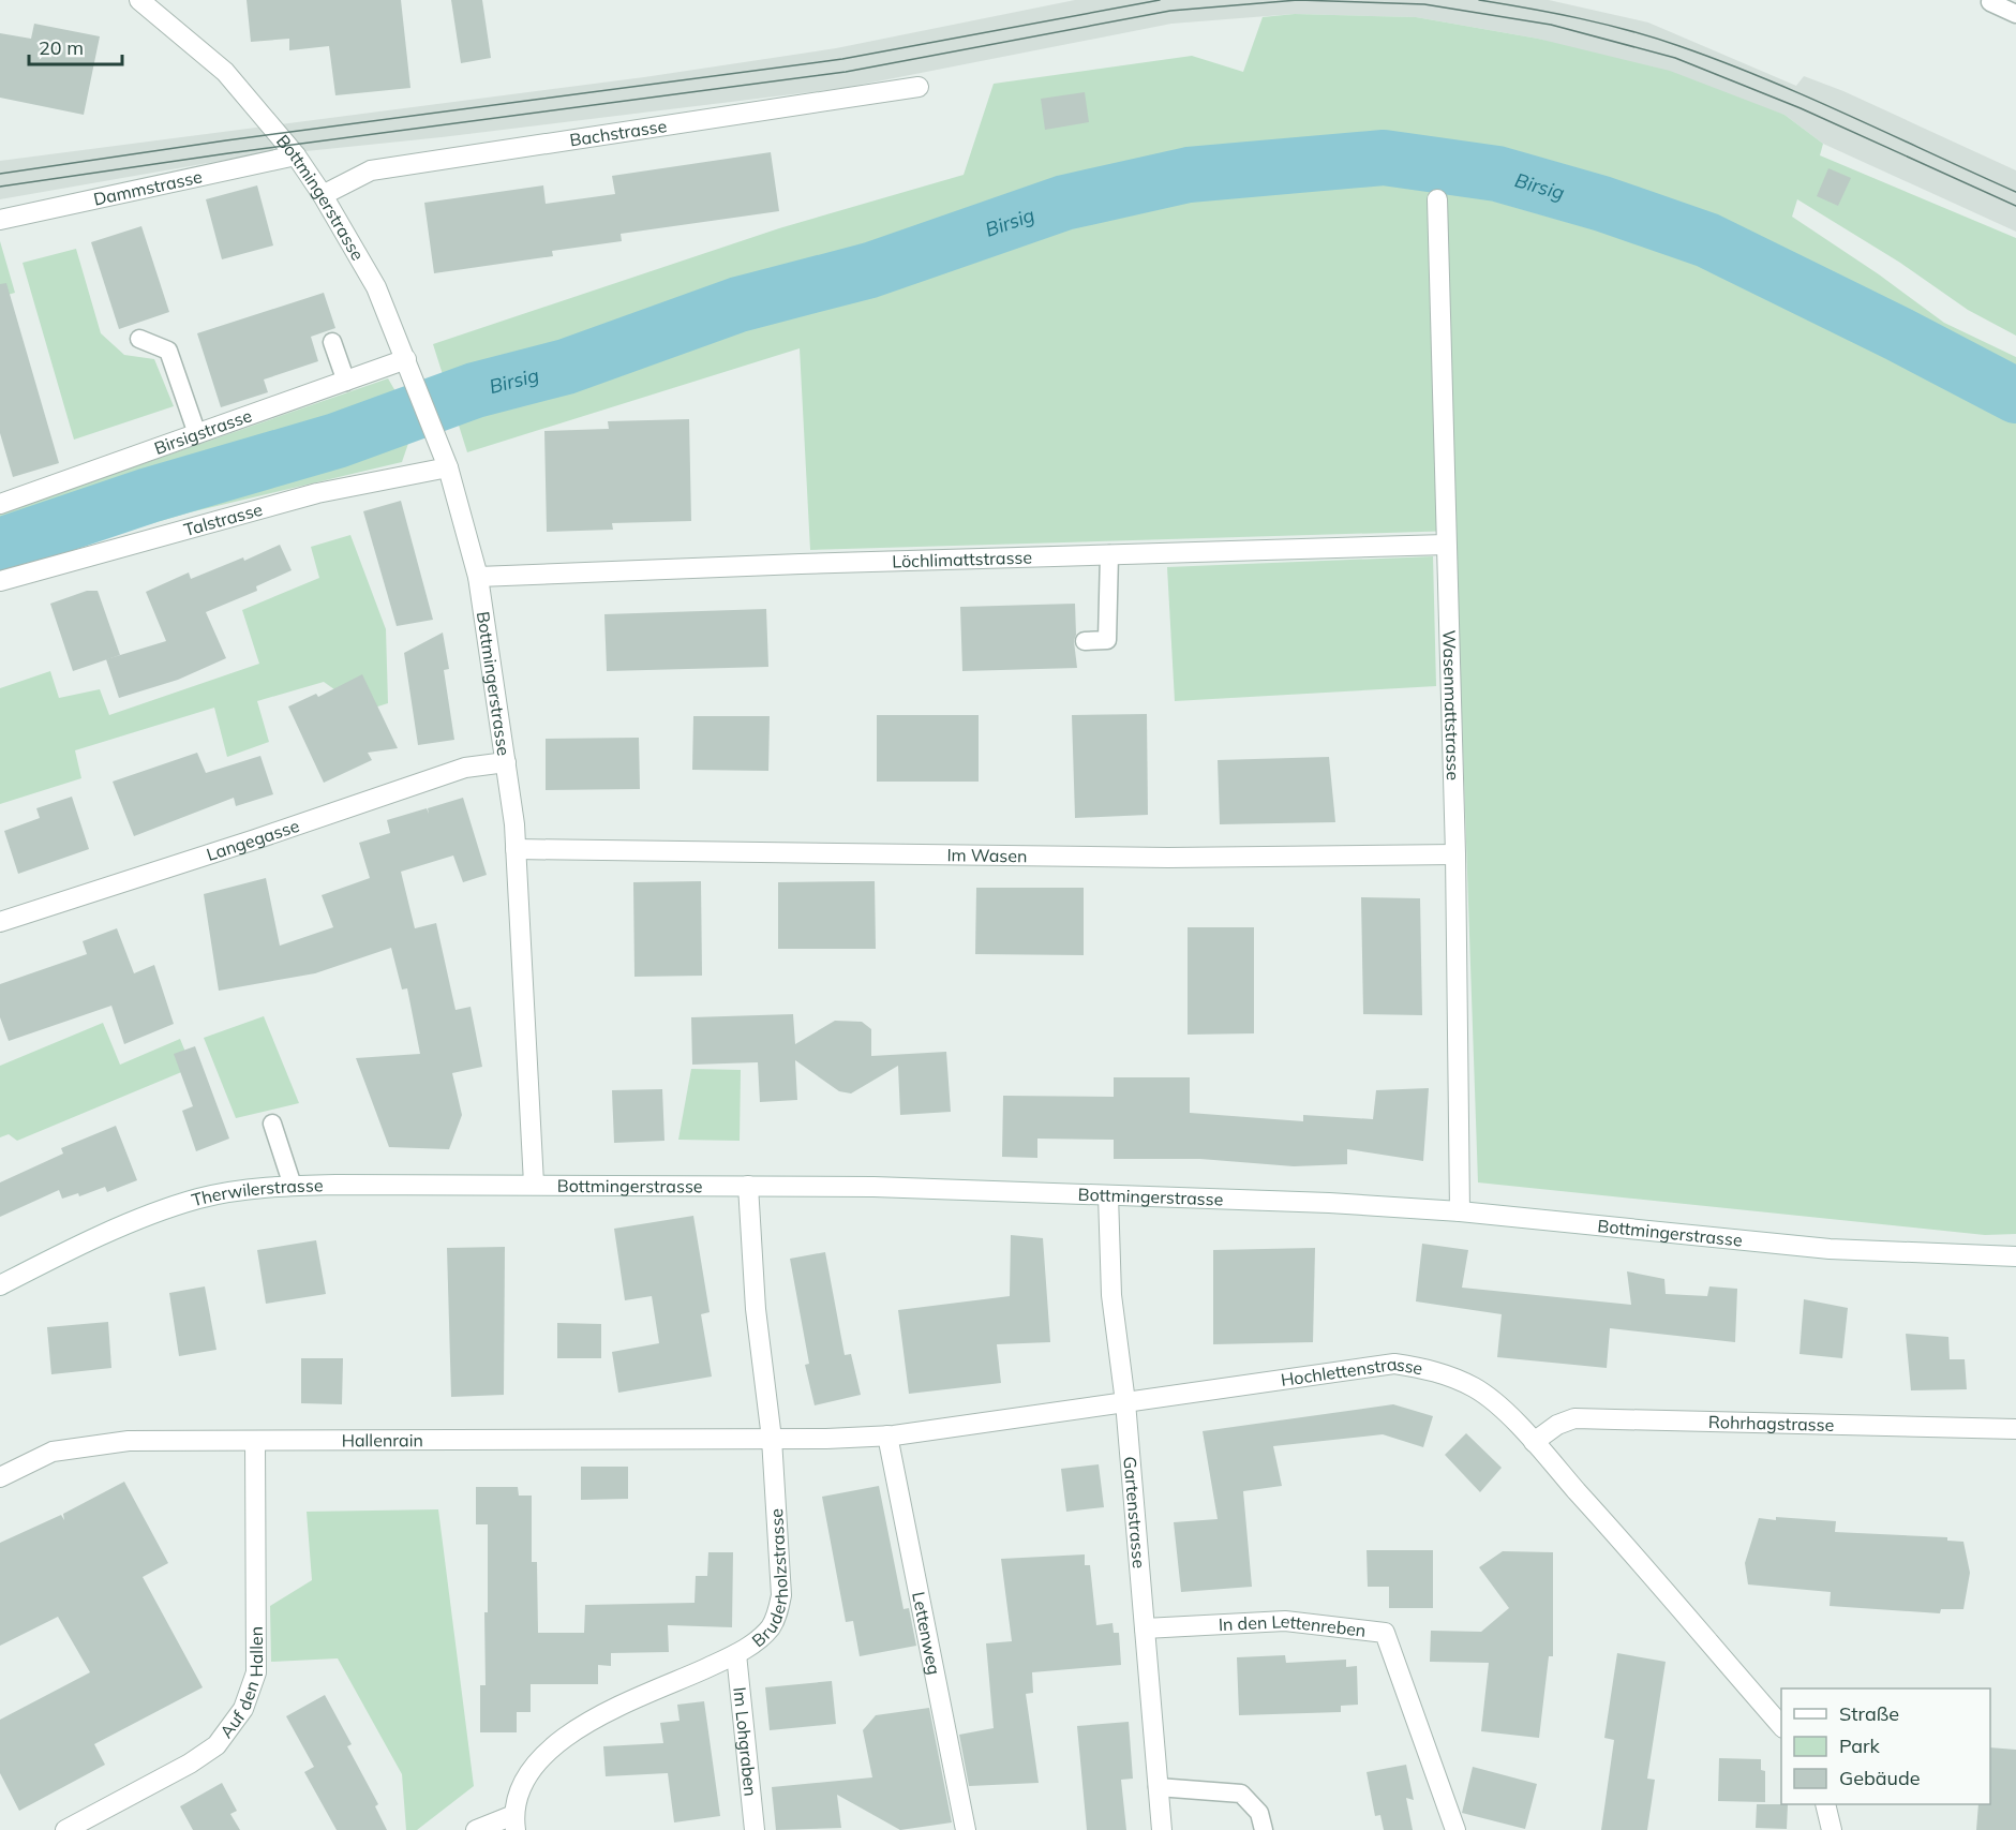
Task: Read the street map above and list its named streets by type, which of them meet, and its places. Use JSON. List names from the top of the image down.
{
  "streets": {
    "street": [
      "Bachstrasse",
      "Dammstrasse",
      "Bottmingerstrasse",
      "Birsigstrasse",
      "Talstrasse",
      "Löchlimattstrasse",
      "Wasenmattstrasse",
      "Langegasse",
      "Im Wasen",
      "Therwilerstrasse",
      "Hochlettenstrasse",
      "Rohrhagstrasse",
      "Hallenrain",
      "Gartenstrasse",
      "Bruderholzstrasse",
      "In den Lettenreben",
      "Lettenweg",
      "Auf den Hallen",
      "Im Lohgraben"
    ]
  },
  "crossings": [
    ["Bachstrasse", "Bottmingerstrasse"],
    ["Dammstrasse", "Bottmingerstrasse"],
    ["Bottmingerstrasse", "Birsigstrasse"],
    ["Bottmingerstrasse", "Talstrasse"],
    ["Bottmingerstrasse", "Löchlimattstrasse"],
    ["Bottmingerstrasse", "Wasenmattstrasse"],
    ["Bottmingerstrasse", "Langegasse"],
    ["Bottmingerstrasse", "Im Wasen"],
    ["Bottmingerstrasse", "Therwilerstrasse"],
    ["Bottmingerstrasse", "Gartenstrasse"],
    ["Bottmingerstrasse", "Bruderholzstrasse"],
    ["Löchlimattstrasse", "Wasenmattstrasse"],
    ["Wasenmattstrasse", "Im Wasen"],
    ["Hochlettenstrasse", "Rohrhagstrasse"],
    ["Hochlettenstrasse", "Hallenrain"],
    ["Hochlettenstrasse", "Gartenstrasse"],
    ["Hochlettenstrasse", "Bruderholzstrasse"],
    ["Hochlettenstrasse", "Lettenweg"],
    ["Hallenrain", "Bruderholzstrasse"],
    ["Hallenrain", "Auf den Hallen"],
    ["Gartenstrasse", "In den Lettenreben"],
    ["Bruderholzstrasse", "Im Lohgraben"]
  ],
  "water": ["Birsig"],
  "legend": ["Straße", "Park", "Gebäude"],
  "scale_bar": "20 m"
}
